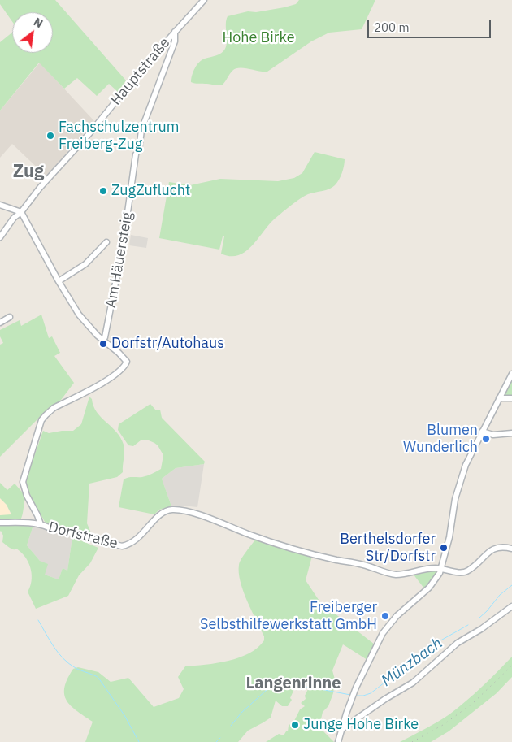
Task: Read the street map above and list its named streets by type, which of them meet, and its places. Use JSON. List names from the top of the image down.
{
  "streets": {
    "street": ["Hauptstraße", "Am Häuersteig", "Dorfstraße"]
  },
  "crossings": [
    ["Hauptstraße", "Am Häuersteig"],
    ["Hauptstraße", "Dorfstraße"],
    ["Am Häuersteig", "Dorfstraße"]
  ],
  "districts": ["Zug", "Langenrinne"],
  "water": ["Münzbach"],
  "parks": ["Hohe Birke"],
  "places": [
    "Fachschulzentrum Freiberg-Zug",
    "ZugZuflucht",
    "Dorfstr/Autohaus",
    "Blumen Wunderlich",
    "Berthelsdorfer Str/Dorfstr",
    "Freiberger Selbsthilfewerkstatt GmbH",
    "Junge Hohe Birke"
  ],
  "scale_bar": "200 m",
  "north": "top right"
}
